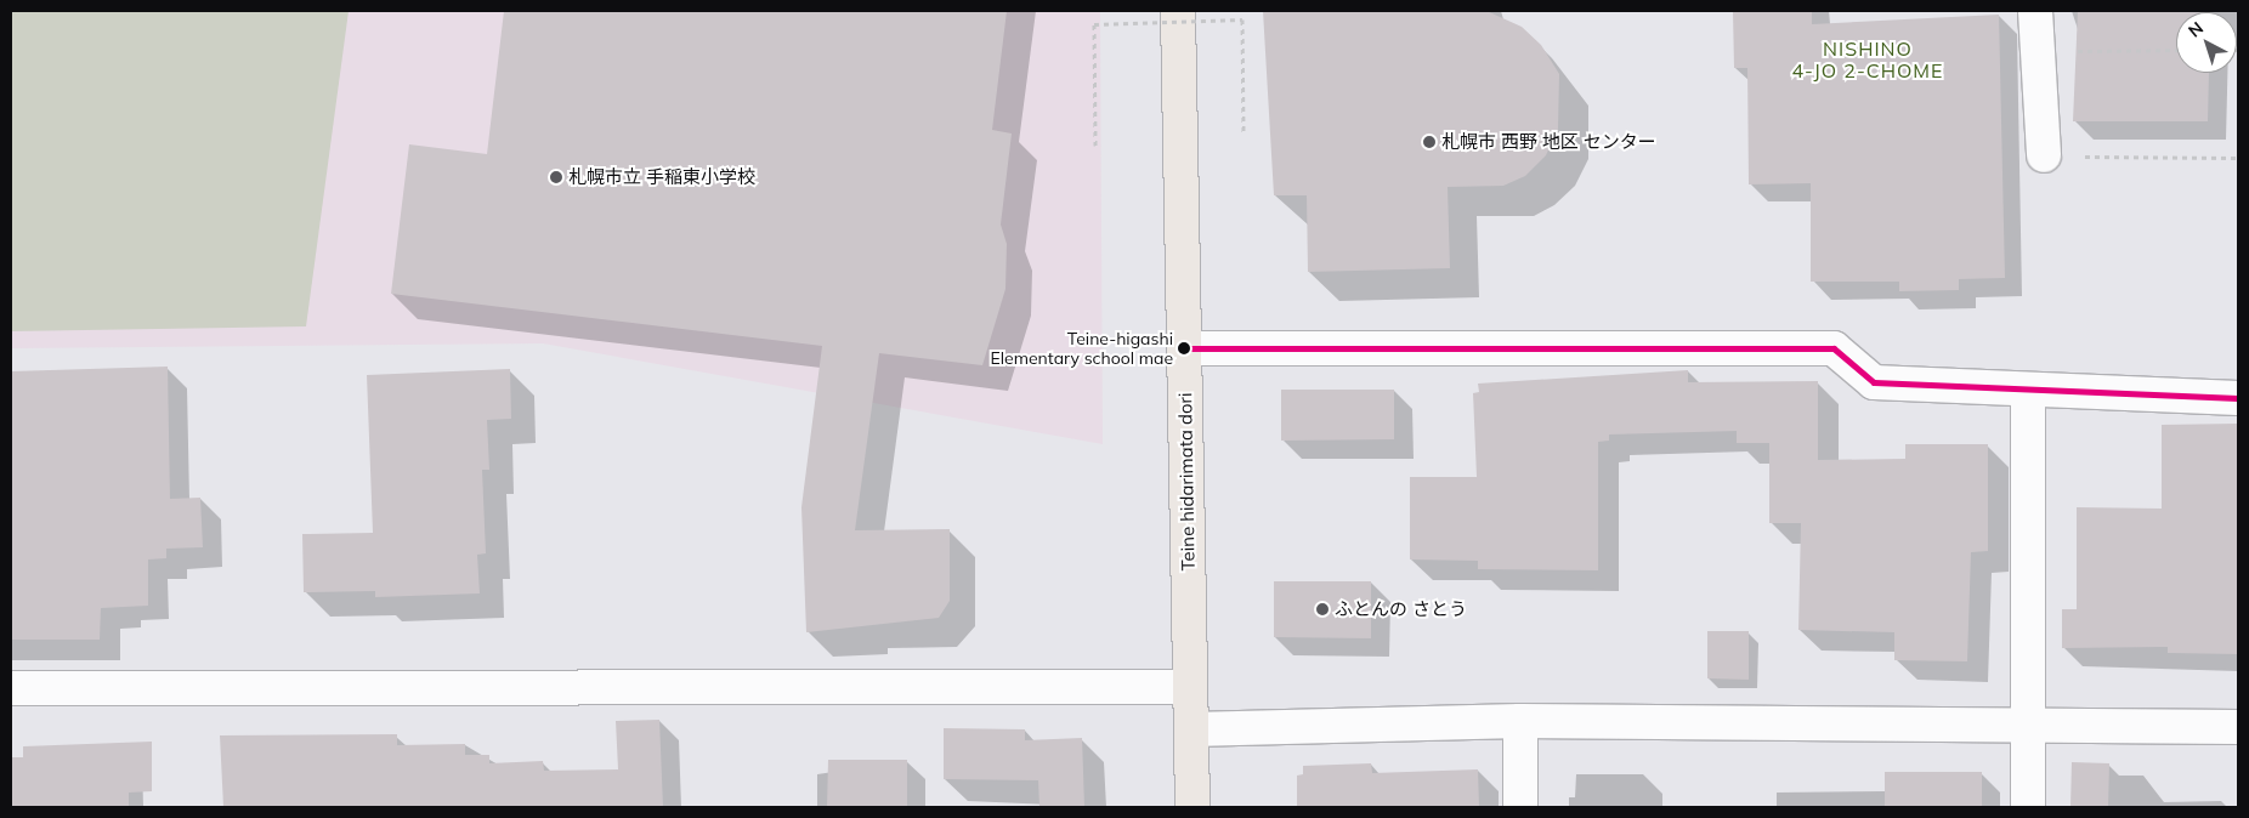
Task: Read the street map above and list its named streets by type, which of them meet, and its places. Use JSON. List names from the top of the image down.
{
  "streets": {
    "main road": ["Teine hidarimata dori"]
  },
  "districts": ["NISHINO 4-JO 2-CHOME"],
  "places": [
    "札幌市 西野 地区 センター",
    "札幌市立 手稲東小学校",
    "Teine-higashi Elementary school mae",
    "ふとんの さとう"
  ],
  "north": "top left"
}
